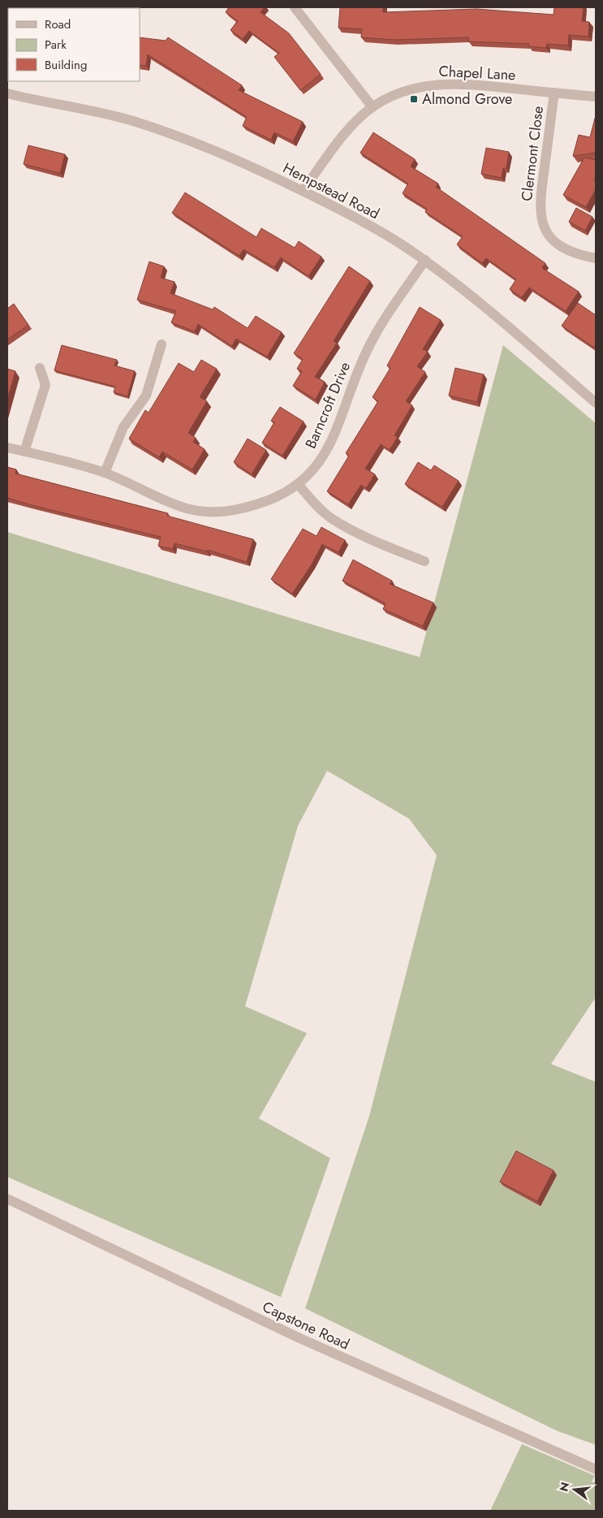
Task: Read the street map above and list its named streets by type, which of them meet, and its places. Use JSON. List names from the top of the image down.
{
  "streets": {
    "street": [
      "Chapel Lane",
      "Clermont Close",
      "Hempstead Road",
      "Barncroft Drive",
      "Capstone Road"
    ]
  },
  "crossings": [
    ["Chapel Lane", "Clermont Close"],
    ["Chapel Lane", "Hempstead Road"],
    ["Hempstead Road", "Barncroft Drive"]
  ],
  "places": {
    "transit": ["Almond Grove"]
  },
  "legend": ["Road", "Park", "Building"],
  "north": "left"
}
